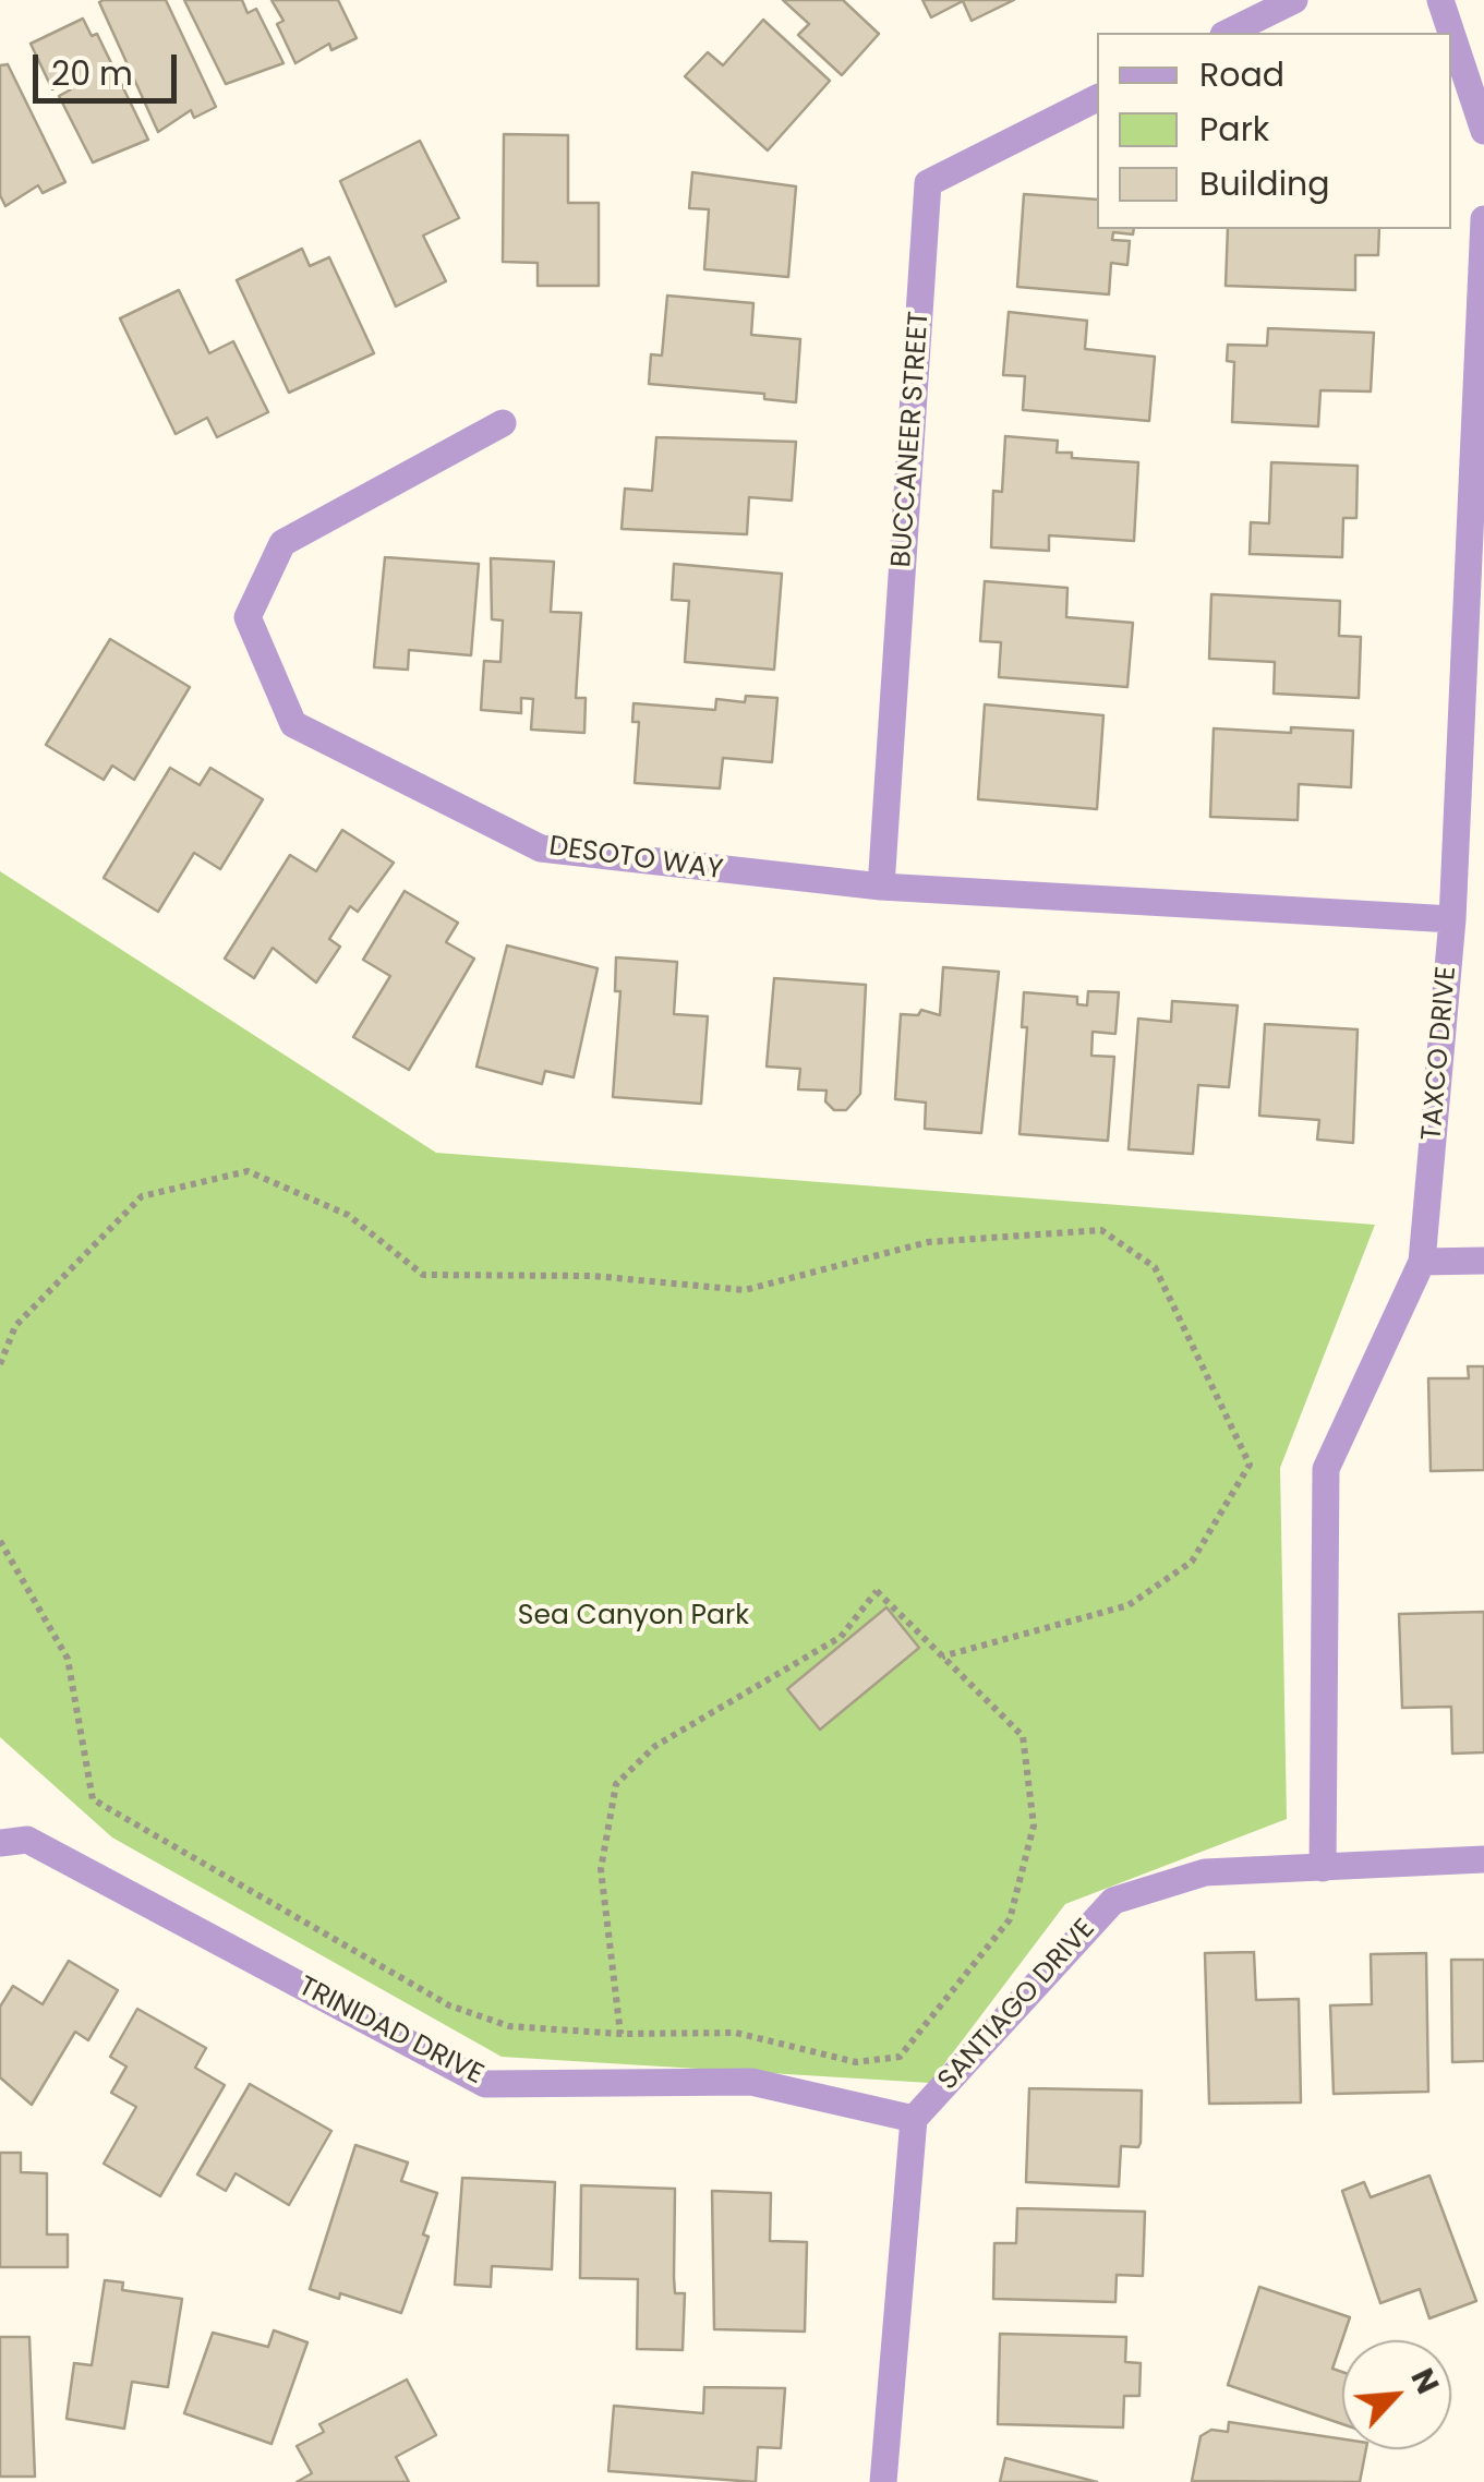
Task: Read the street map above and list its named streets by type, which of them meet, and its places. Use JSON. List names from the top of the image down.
{
  "streets": {
    "street": [
      "BUCCANEER STREET",
      "DESOTO WAY",
      "TAXCO DRIVE",
      "SANTIAGO DRIVE",
      "TRINIDAD DRIVE"
    ]
  },
  "crossings": [
    ["BUCCANEER STREET", "DESOTO WAY"],
    ["DESOTO WAY", "TAXCO DRIVE"],
    ["TAXCO DRIVE", "SANTIAGO DRIVE"],
    ["SANTIAGO DRIVE", "TRINIDAD DRIVE"]
  ],
  "parks": ["Sea Canyon Park"],
  "legend": ["Road", "Park", "Building"],
  "scale_bar": "20 m",
  "north": "top right"
}
